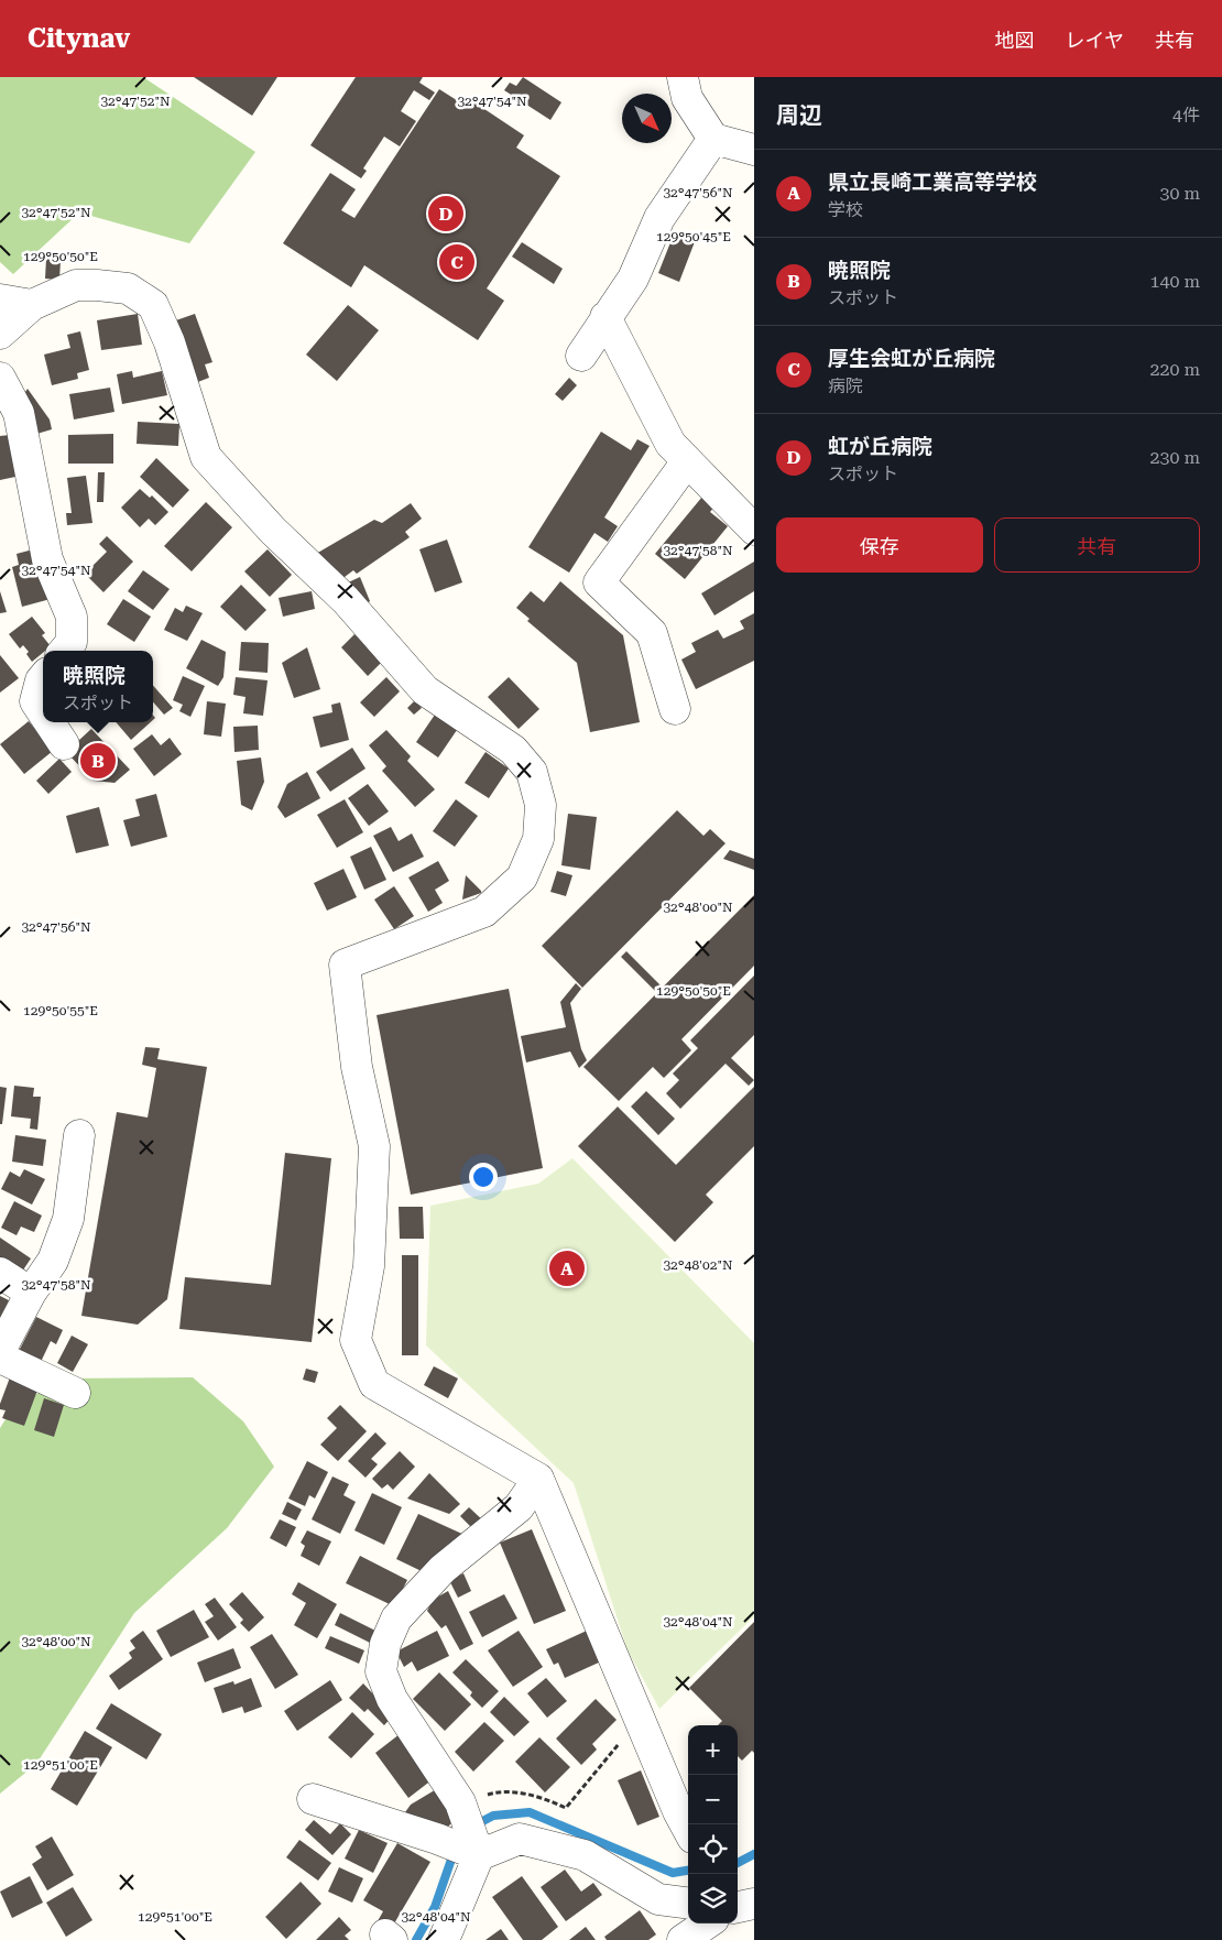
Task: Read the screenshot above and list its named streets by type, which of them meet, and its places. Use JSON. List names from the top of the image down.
{
  "north": "bottom right",
  "page": {
    "header": "Citynav",
    "nav": ["地図", "レイヤ", "共有"],
    "heading": ["周辺", "4件"],
    "list": [
      {
        "mark": "A",
        "name": "県立長崎工業高等学校",
        "note": "学校",
        "value": "30 m"
      },
      {
        "mark": "B",
        "name": "暁照院",
        "note": "スポット",
        "value": "140 m"
      },
      {
        "mark": "C",
        "name": "厚生会虹が丘病院",
        "note": "病院",
        "value": "220 m"
      },
      {
        "mark": "D",
        "name": "虹が丘病院",
        "note": "スポット",
        "value": "230 m"
      }
    ],
    "pins": [
      "D",
      "C",
      "B",
      "A"
    ],
    "buttons": ["保存", "共有"],
    "popup": ["暁照院", "スポット"],
    "map_buttons": ["+", "−"]
  },
  "coordinates": [
    "32°47'52\"N",
    "32°47'54\"N",
    "32°47'56\"N",
    "129°50'45\"E",
    "129°50'50\"E",
    "32°47'58\"N",
    "32°48'00\"N",
    "129°50'55\"E",
    "32°48'02\"N",
    "32°48'04\"N",
    "129°51'00\"E"
  ]
}
